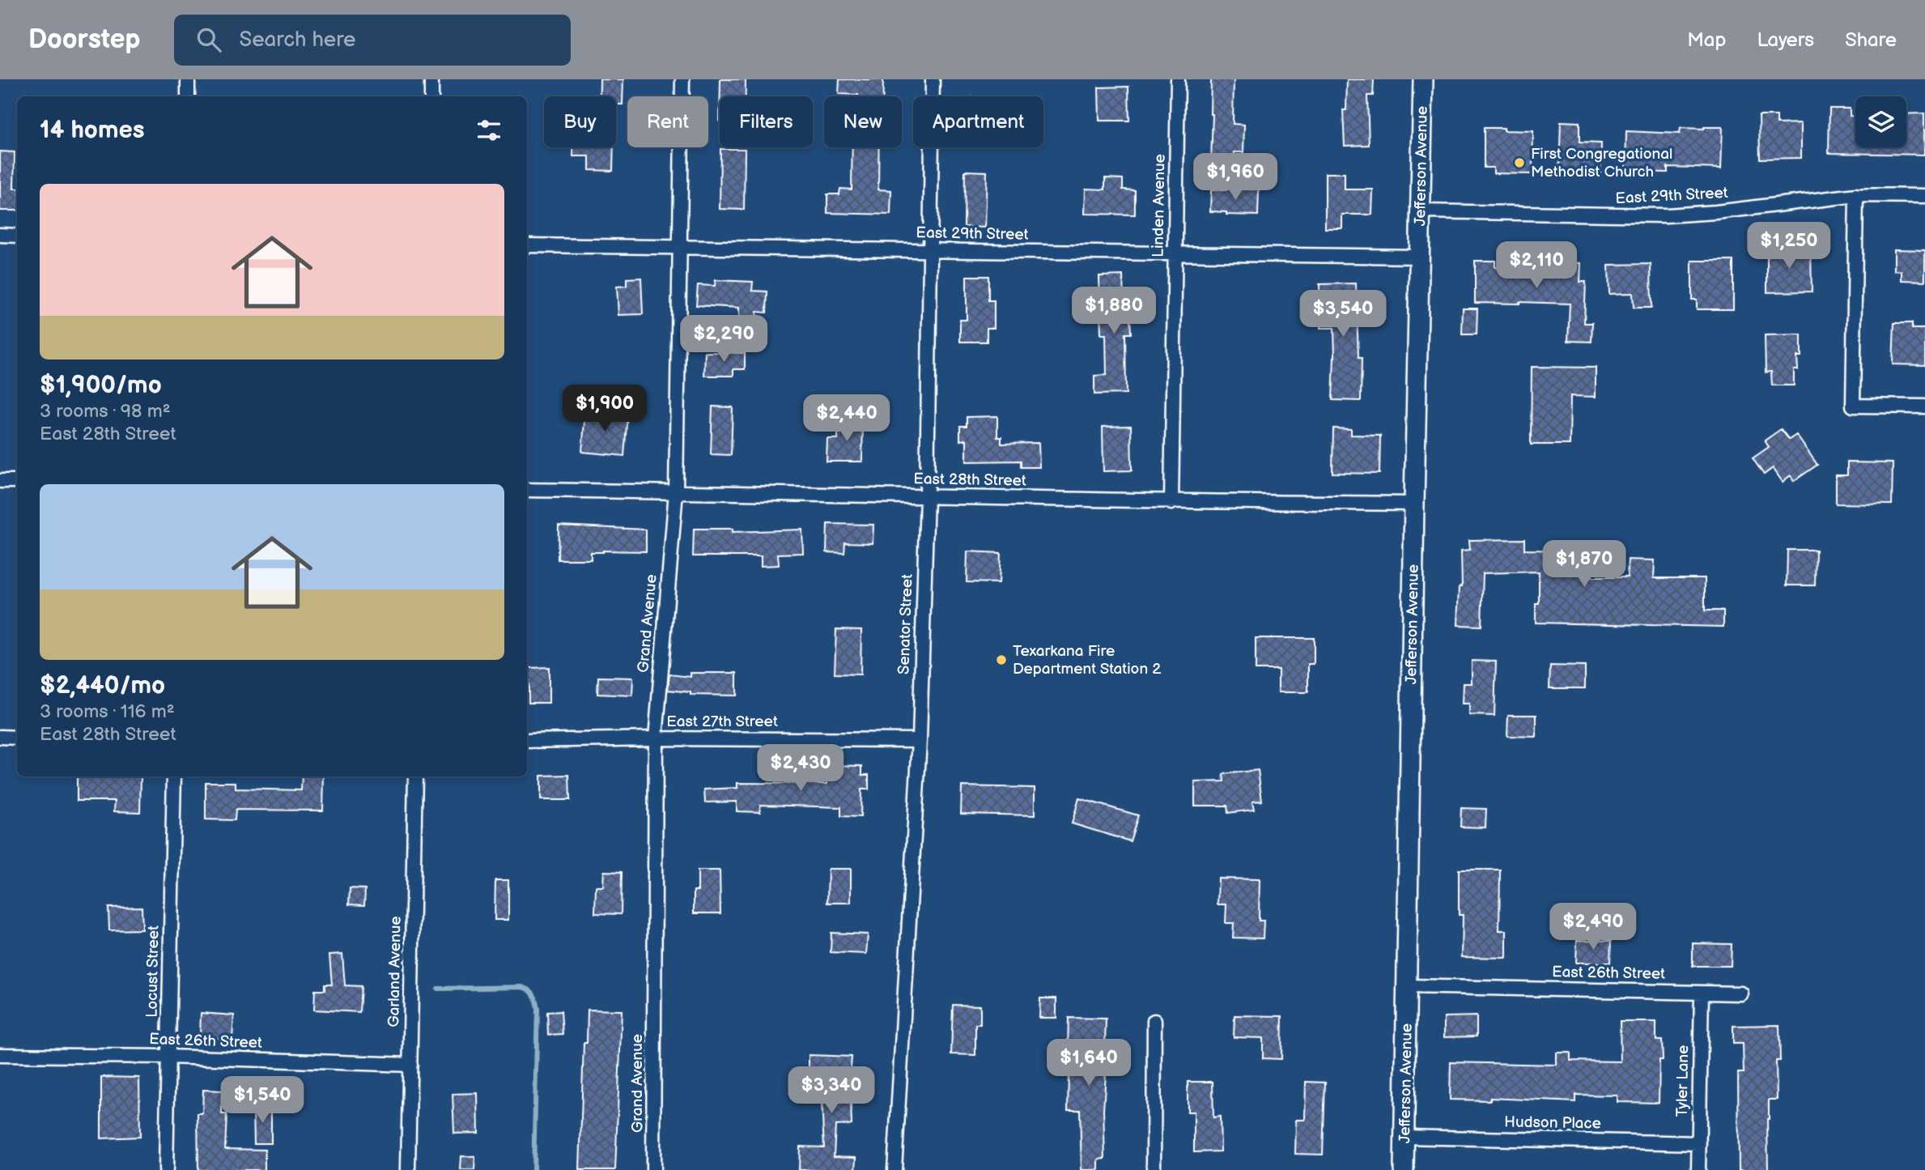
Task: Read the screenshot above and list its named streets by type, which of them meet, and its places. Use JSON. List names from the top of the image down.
{
  "streets": {
    "main road": ["Jefferson Avenue"],
    "street": [
      "East 29th Street",
      "Linden Avenue",
      "East 28th Street",
      "Grand Avenue",
      "Senator Street",
      "East 27th Street",
      "Locust Street",
      "Garland Avenue",
      "East 26th Street",
      "Tyler Lane",
      "Hudson Place"
    ]
  },
  "crossings": [
    ["Jefferson Avenue", "East 29th Street"],
    ["Jefferson Avenue", "East 28th Street"],
    ["Jefferson Avenue", "East 26th Street"],
    ["Jefferson Avenue", "Hudson Place"],
    ["East 29th Street", "Linden Avenue"],
    ["East 29th Street", "Grand Avenue"],
    ["East 29th Street", "Senator Street"],
    ["Linden Avenue", "East 28th Street"],
    ["East 28th Street", "Grand Avenue"],
    ["East 28th Street", "Senator Street"],
    ["Grand Avenue", "East 27th Street"],
    ["Senator Street", "East 27th Street"],
    ["Locust Street", "East 26th Street"],
    ["Garland Avenue", "East 26th Street"],
    ["East 26th Street", "Tyler Lane"],
    ["Tyler Lane", "Hudson Place"]
  ],
  "places": ["First Congregational Methodist Church", "Texarkana Fire Department Station 2"],
  "page": {
    "header": "Doorstep",
    "search": "Search here",
    "nav": ["Map", "Layers", "Share"],
    "chip": [
      "Buy",
      "Rent",
      "Filters",
      "New",
      "Apartment"
    ],
    "heading": "14 homes",
    "price": [
      "$1,960",
      "$1,250",
      "$2,110",
      "$1,880",
      "$3,540",
      "$2,290",
      "$1,900",
      "$2,440",
      "$1,870",
      "$2,430",
      "$2,490",
      "$1,640",
      "$3,340",
      "$1,540"
    ],
    "list": [
      {
        "name": "$1,900/mo",
        "note": "3 rooms · 98 m² · East 28th Street"
      },
      {
        "name": "$2,440/mo",
        "note": "3 rooms · 116 m² · East 28th Street"
      }
    ]
  }
}
